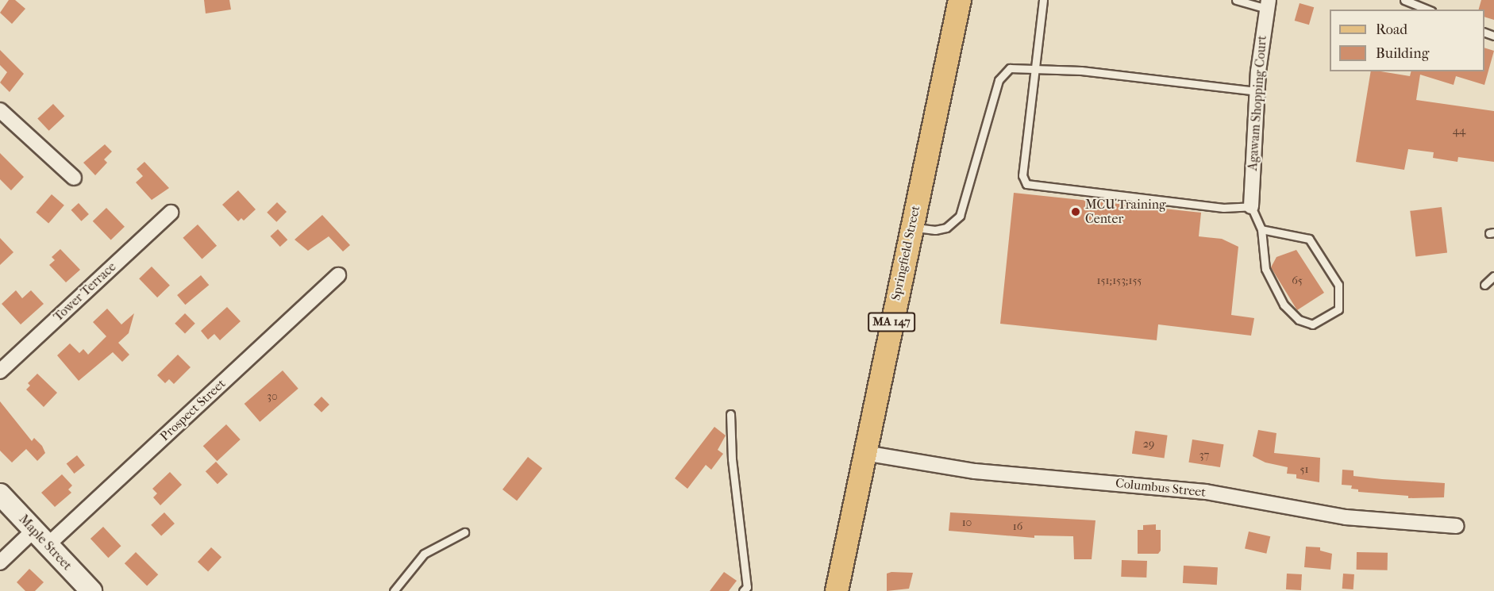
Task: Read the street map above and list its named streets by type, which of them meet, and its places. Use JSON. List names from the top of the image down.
{
  "streets": {
    "main road": ["Springfield Street", "MA 147", "Maple Street"],
    "street": [
      "Agawam Shopping Court",
      "Tower Terrace",
      "Prospect Street",
      "Columbus Street"
    ]
  },
  "crossings": [
    ["Springfield Street", "Columbus Street"],
    ["Prospect Street", "Maple Street"]
  ],
  "places": ["MCU Training Center"],
  "house_numbers": [
    "44",
    "151;153;155",
    "65",
    "30",
    "29",
    "37",
    "51",
    "10",
    "16"
  ],
  "legend": ["Road", "Building"]
}
